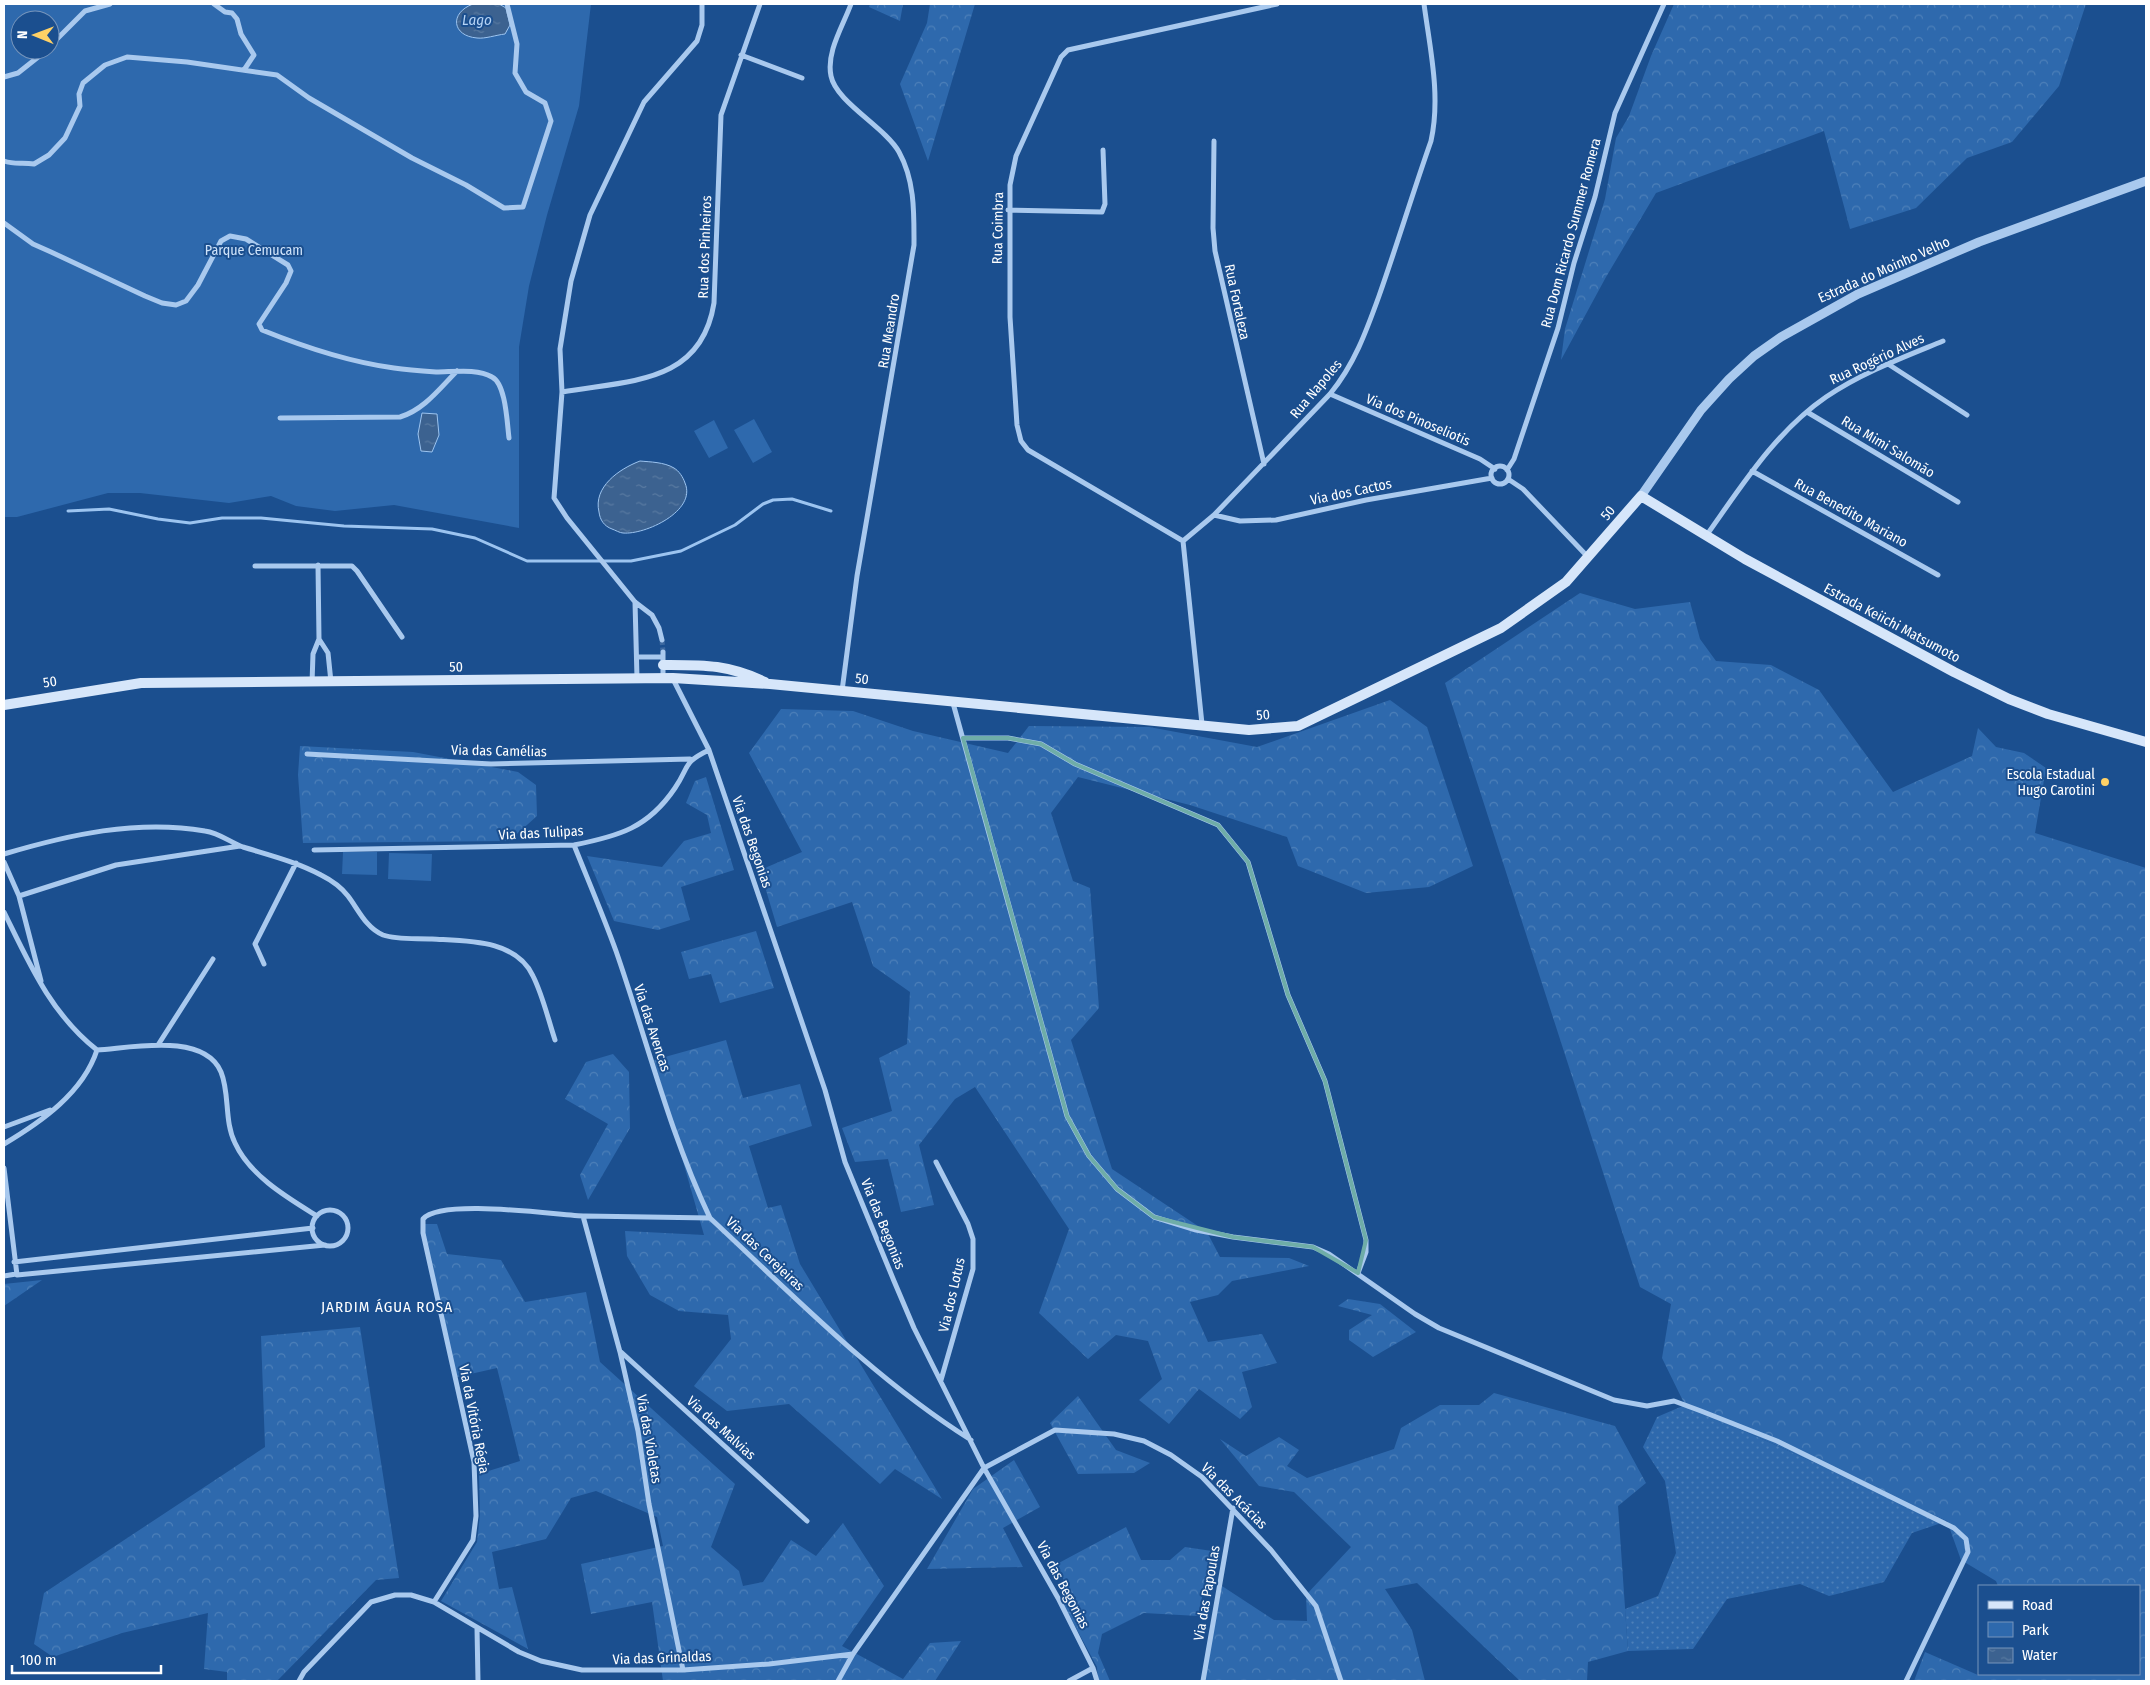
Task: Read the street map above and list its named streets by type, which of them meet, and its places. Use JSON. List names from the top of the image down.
{
  "streets": {
    "main road": ["50", "Estrada Keiichi Matsumoto"],
    "street": [
      "Rua Coimbra",
      "Rua Dom Ricardo Summer Romera",
      "Rua dos Pinheiros",
      "Estrada do Moinho Velho",
      "Rua Fortaleza",
      "Rua Meandro",
      "Rua Rogério Alves",
      "Rua Napoles",
      "Via dos Pinoseliotis",
      "Rua Mimi Salomão",
      "Via dos Cactos",
      "Rua Benedito Mariano",
      "Via das Camélias",
      "Via das Tulipas",
      "Via das Begonias",
      "Via das Avencas",
      "Via das Cerejeiras",
      "Via dos Lotus",
      "Via da Vitória Régia",
      "Via das Malvias",
      "Via das Violetas",
      "Via das Acácias",
      "Via das Papoulas",
      "Via das Grinaldas"
    ]
  },
  "crossings": [
    ["Rua Coimbra", "Rua Napoles"],
    ["Rua Dom Ricardo Summer Romera", "Via dos Pinoseliotis"],
    ["Rua Dom Ricardo Summer Romera", "Via dos Cactos"],
    ["Estrada do Moinho Velho", "50"],
    ["Estrada do Moinho Velho", "Estrada Keiichi Matsumoto"],
    ["Rua Fortaleza", "Rua Napoles"],
    ["Rua Meandro", "50"],
    ["Rua Rogério Alves", "Rua Mimi Salomão"],
    ["Rua Rogério Alves", "Rua Benedito Mariano"],
    ["Rua Rogério Alves", "Estrada Keiichi Matsumoto"],
    ["Rua Napoles", "Via dos Pinoseliotis"],
    ["Rua Napoles", "Via dos Cactos"],
    ["Via dos Pinoseliotis", "Via dos Cactos"],
    ["50", "Estrada Keiichi Matsumoto"],
    ["Via das Camélias", "Via das Tulipas"],
    ["Via das Tulipas", "Via das Avencas"],
    ["Via das Begonias", "Via das Cerejeiras"],
    ["Via das Begonias", "Via dos Lotus"],
    ["Via das Begonias", "Via das Acácias"],
    ["Via das Avencas", "Via das Cerejeiras"],
    ["Via das Cerejeiras", "Via da Vitória Régia"],
    ["Via das Cerejeiras", "Via das Violetas"],
    ["Via da Vitória Régia", "Via das Grinaldas"],
    ["Via das Malvias", "Via das Violetas"],
    ["Via das Violetas", "Via das Grinaldas"],
    ["Via das Acácias", "Via das Papoulas"]
  ],
  "districts": ["JARDIM ÁGUA ROSA"],
  "water": ["Lago"],
  "parks": ["Parque Cemucam"],
  "places": ["Escola Estadual Hugo Carotini"],
  "legend": ["Road", "Park", "Water"],
  "scale_bar": "100 m",
  "north": "left"
}
